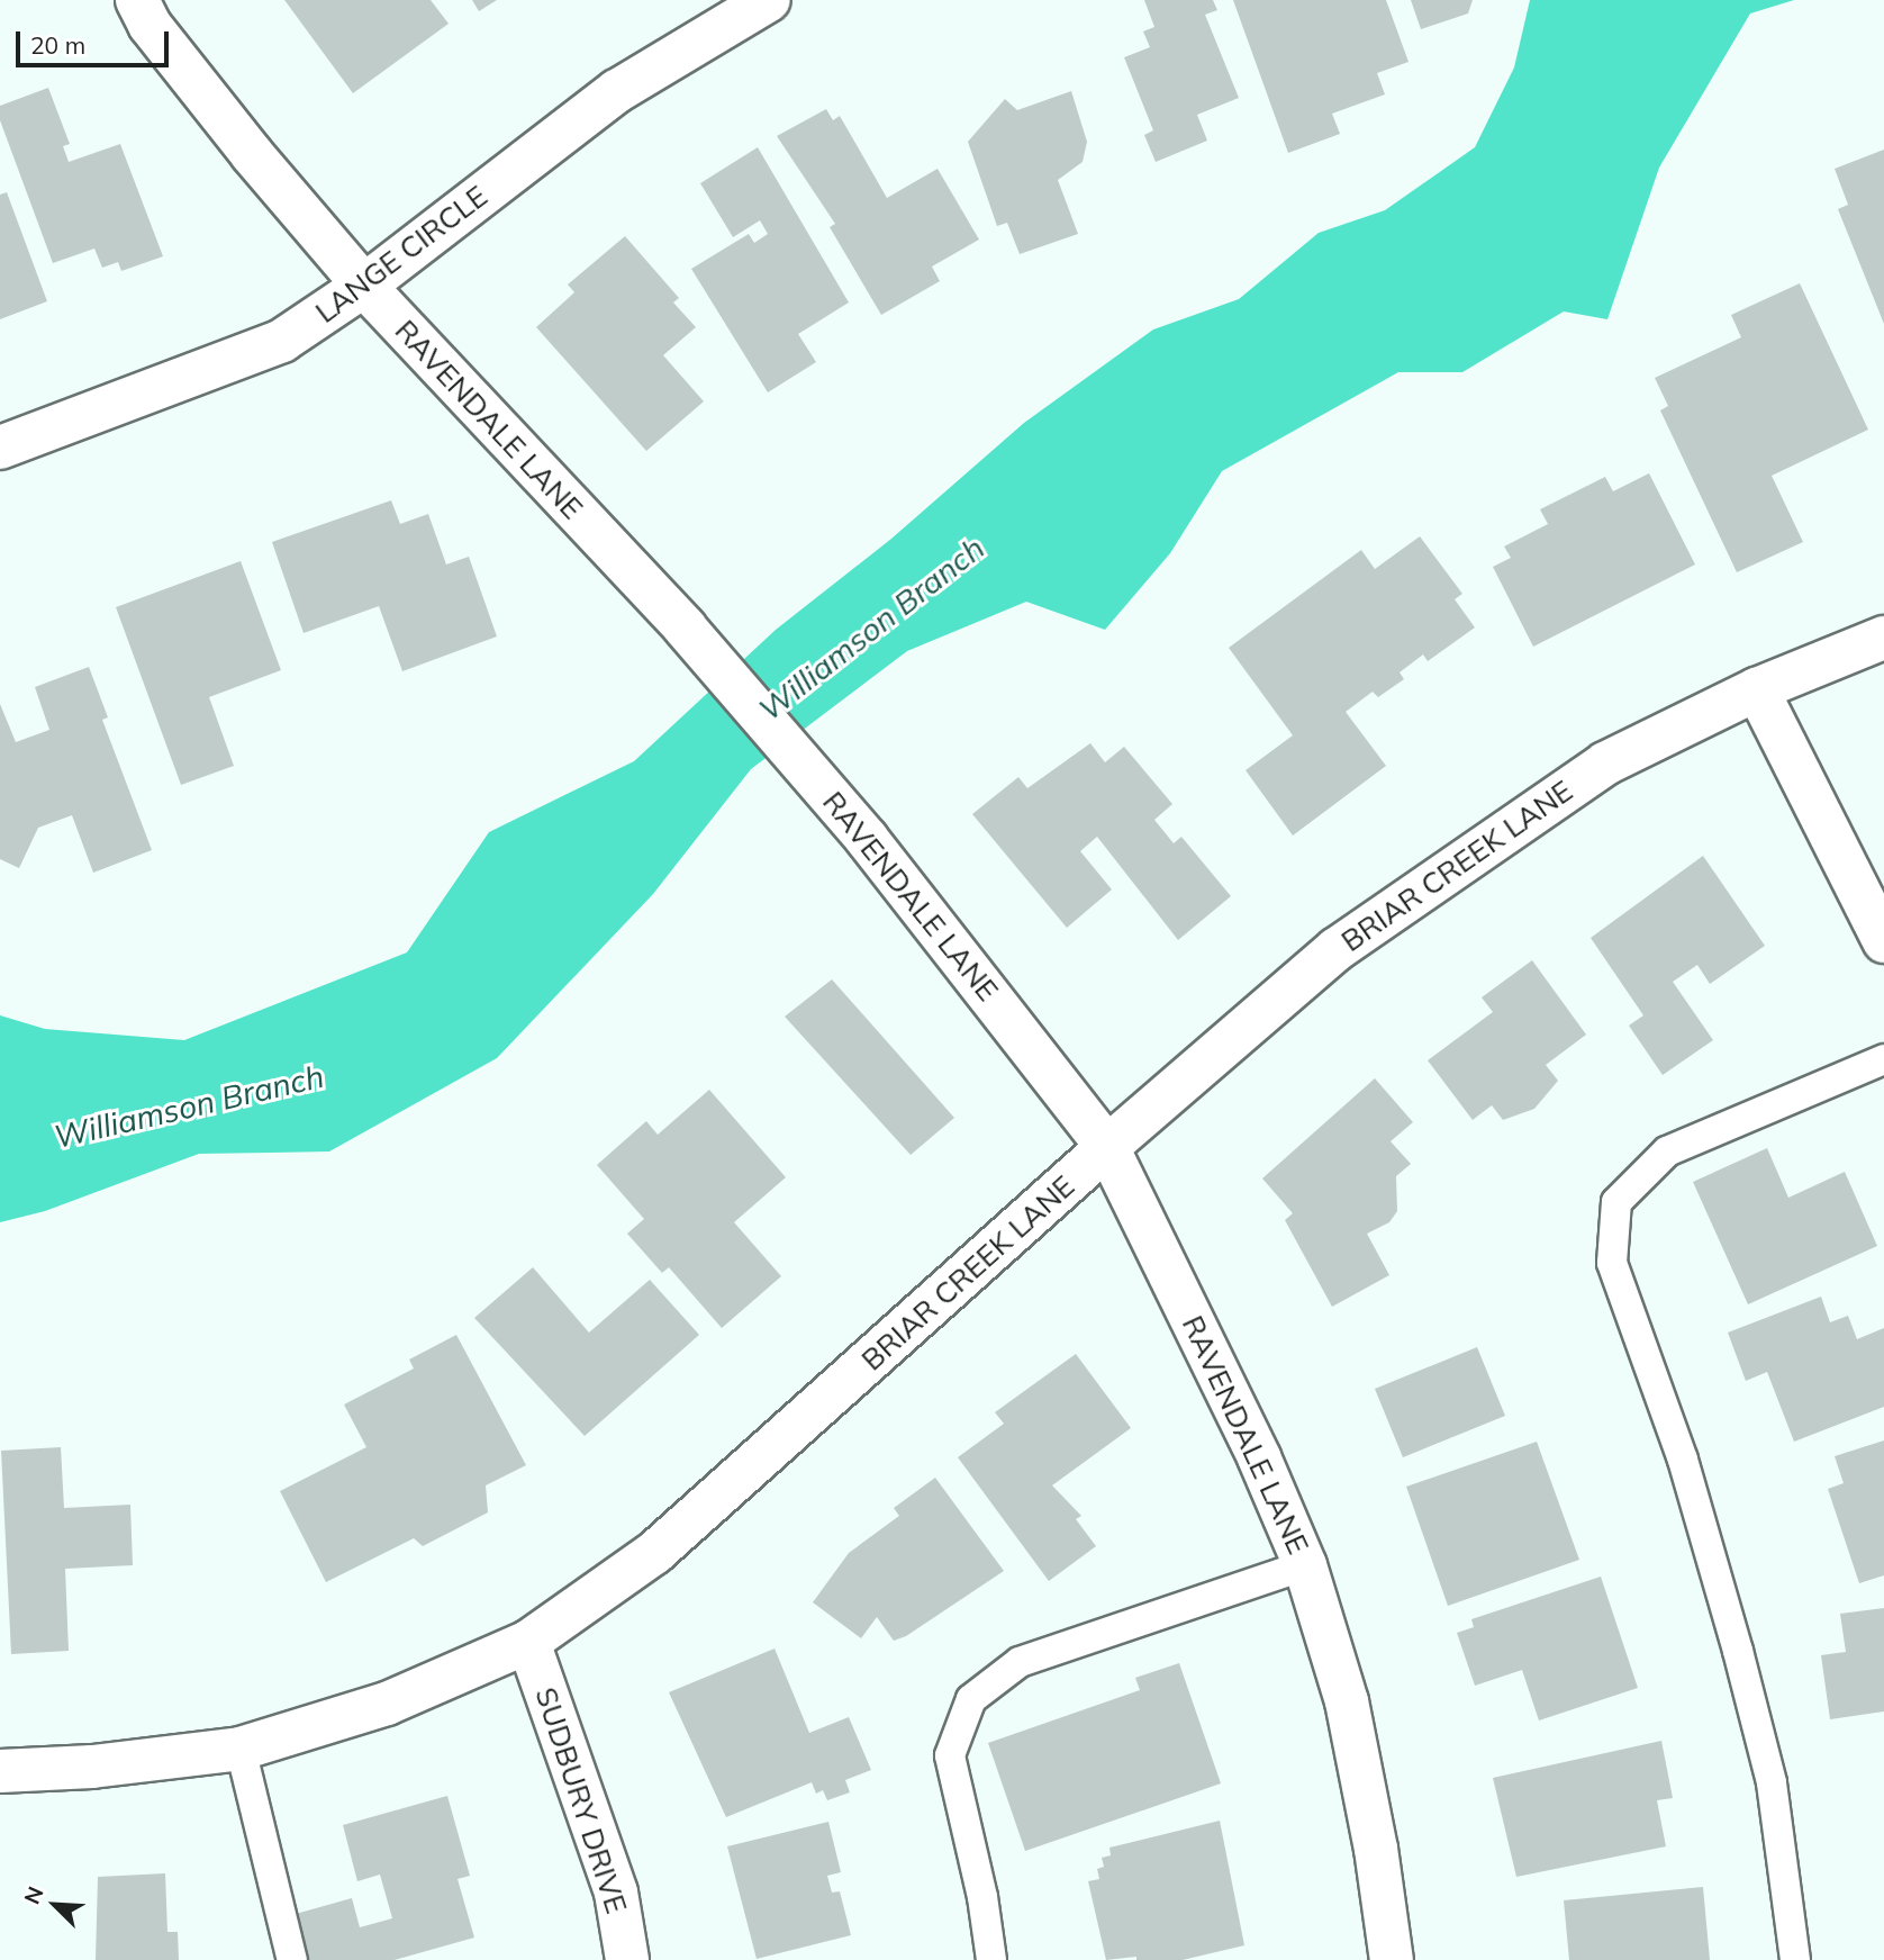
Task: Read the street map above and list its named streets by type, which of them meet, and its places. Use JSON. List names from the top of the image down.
{
  "streets": {
    "street": [
      "LANGE CIRCLE",
      "RAVENDALE LANE",
      "BRIAR CREEK LANE",
      "SUDBURY DRIVE"
    ]
  },
  "crossings": [
    ["LANGE CIRCLE", "RAVENDALE LANE"],
    ["RAVENDALE LANE", "BRIAR CREEK LANE"],
    ["BRIAR CREEK LANE", "SUDBURY DRIVE"]
  ],
  "water": ["Williamson Branch"],
  "scale_bar": "20 m",
  "north": "top left"
}
